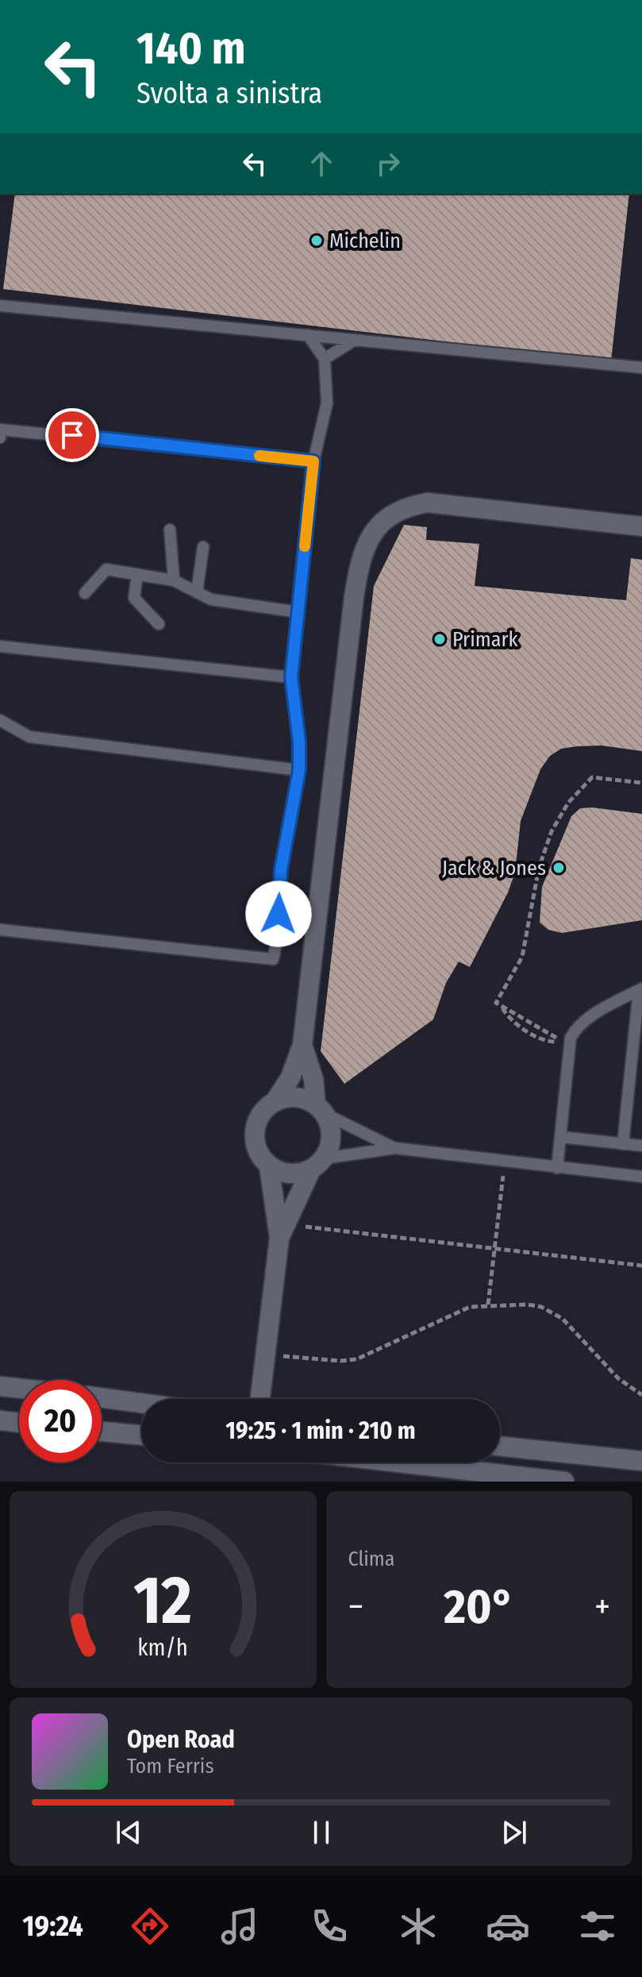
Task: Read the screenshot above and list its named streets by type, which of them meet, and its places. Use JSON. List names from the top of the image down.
{
  "places": ["Michelin", "Primark", "Jack & Jones"],
  "page": {
    "turn": ["140 m", "Svolta a sinistra"],
    "limit": "20",
    "trip": "19:25 · 1 min · 210 m",
    "tile": "Clima",
    "heat": ["−", "20°", "+"],
    "song": ["Open Road", "Tom Ferris"],
    "tabs": "19:24",
    "gauge": ["12", "km/h"]
  }
}
